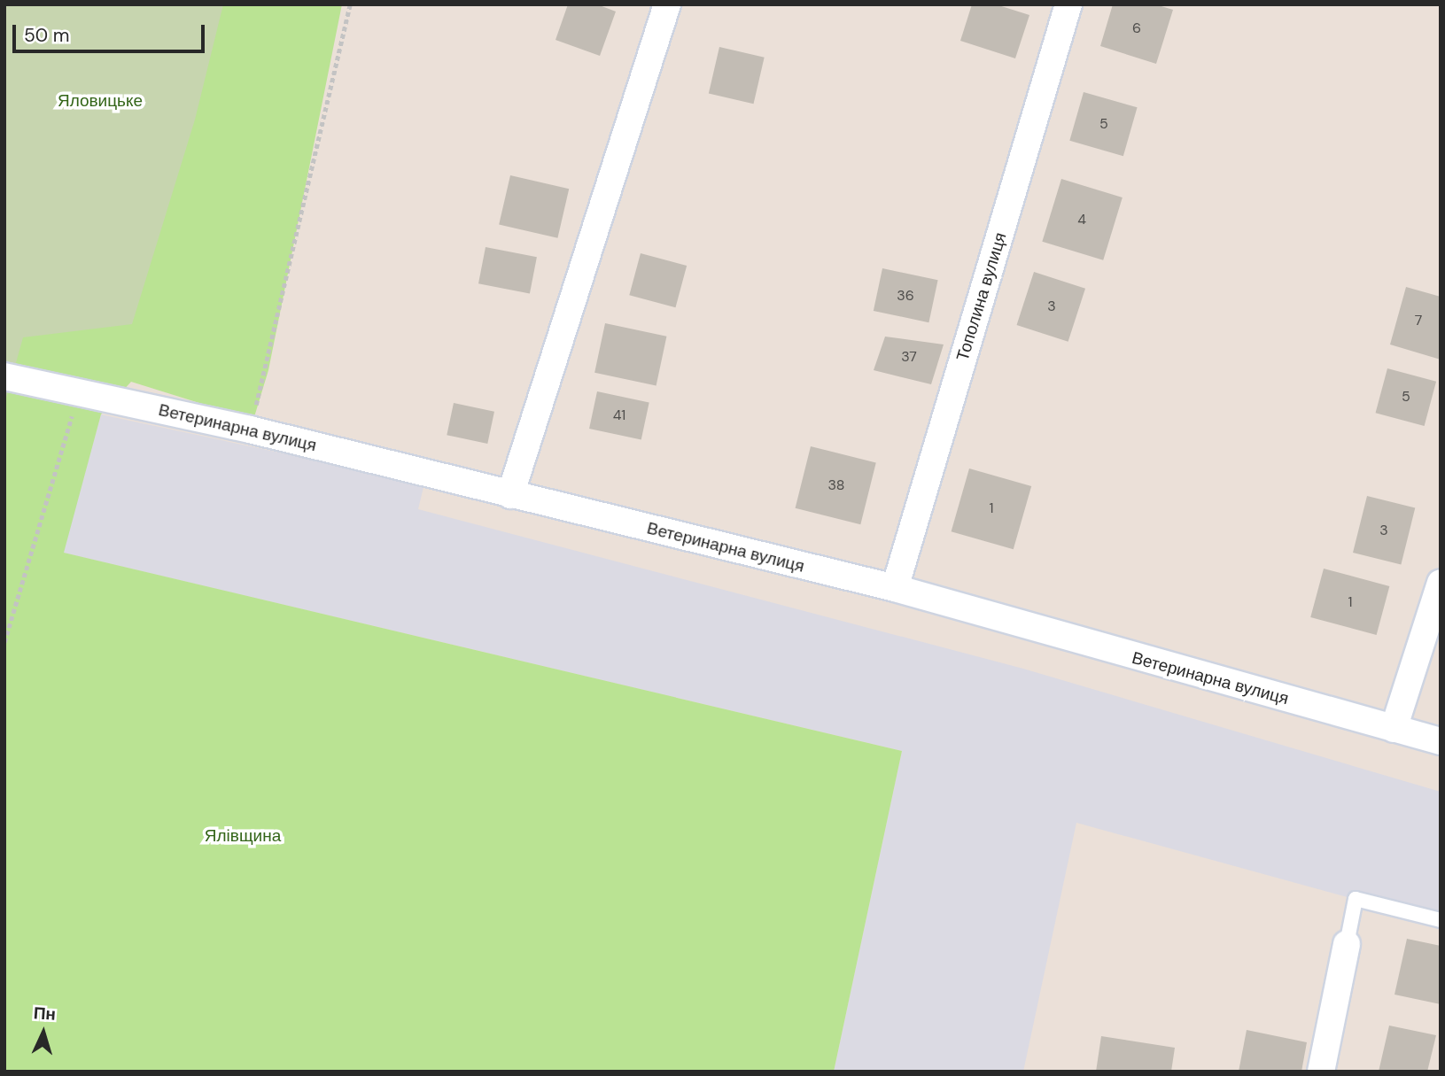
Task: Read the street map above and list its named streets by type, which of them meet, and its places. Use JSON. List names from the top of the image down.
{
  "streets": {
    "street": ["Тополина вулиця", "Ветеринарна вулиця"]
  },
  "crossings": [
    ["Тополина вулиця", "Ветеринарна вулиця"]
  ],
  "parks": ["Яловицьке", "Ялівщина"],
  "house_numbers": [
    "6",
    "5",
    "4",
    "36",
    "3",
    "7",
    "37",
    "5",
    "41",
    "38",
    "1",
    "3",
    "1"
  ],
  "scale_bar": "50 m",
  "north": "top"
}
